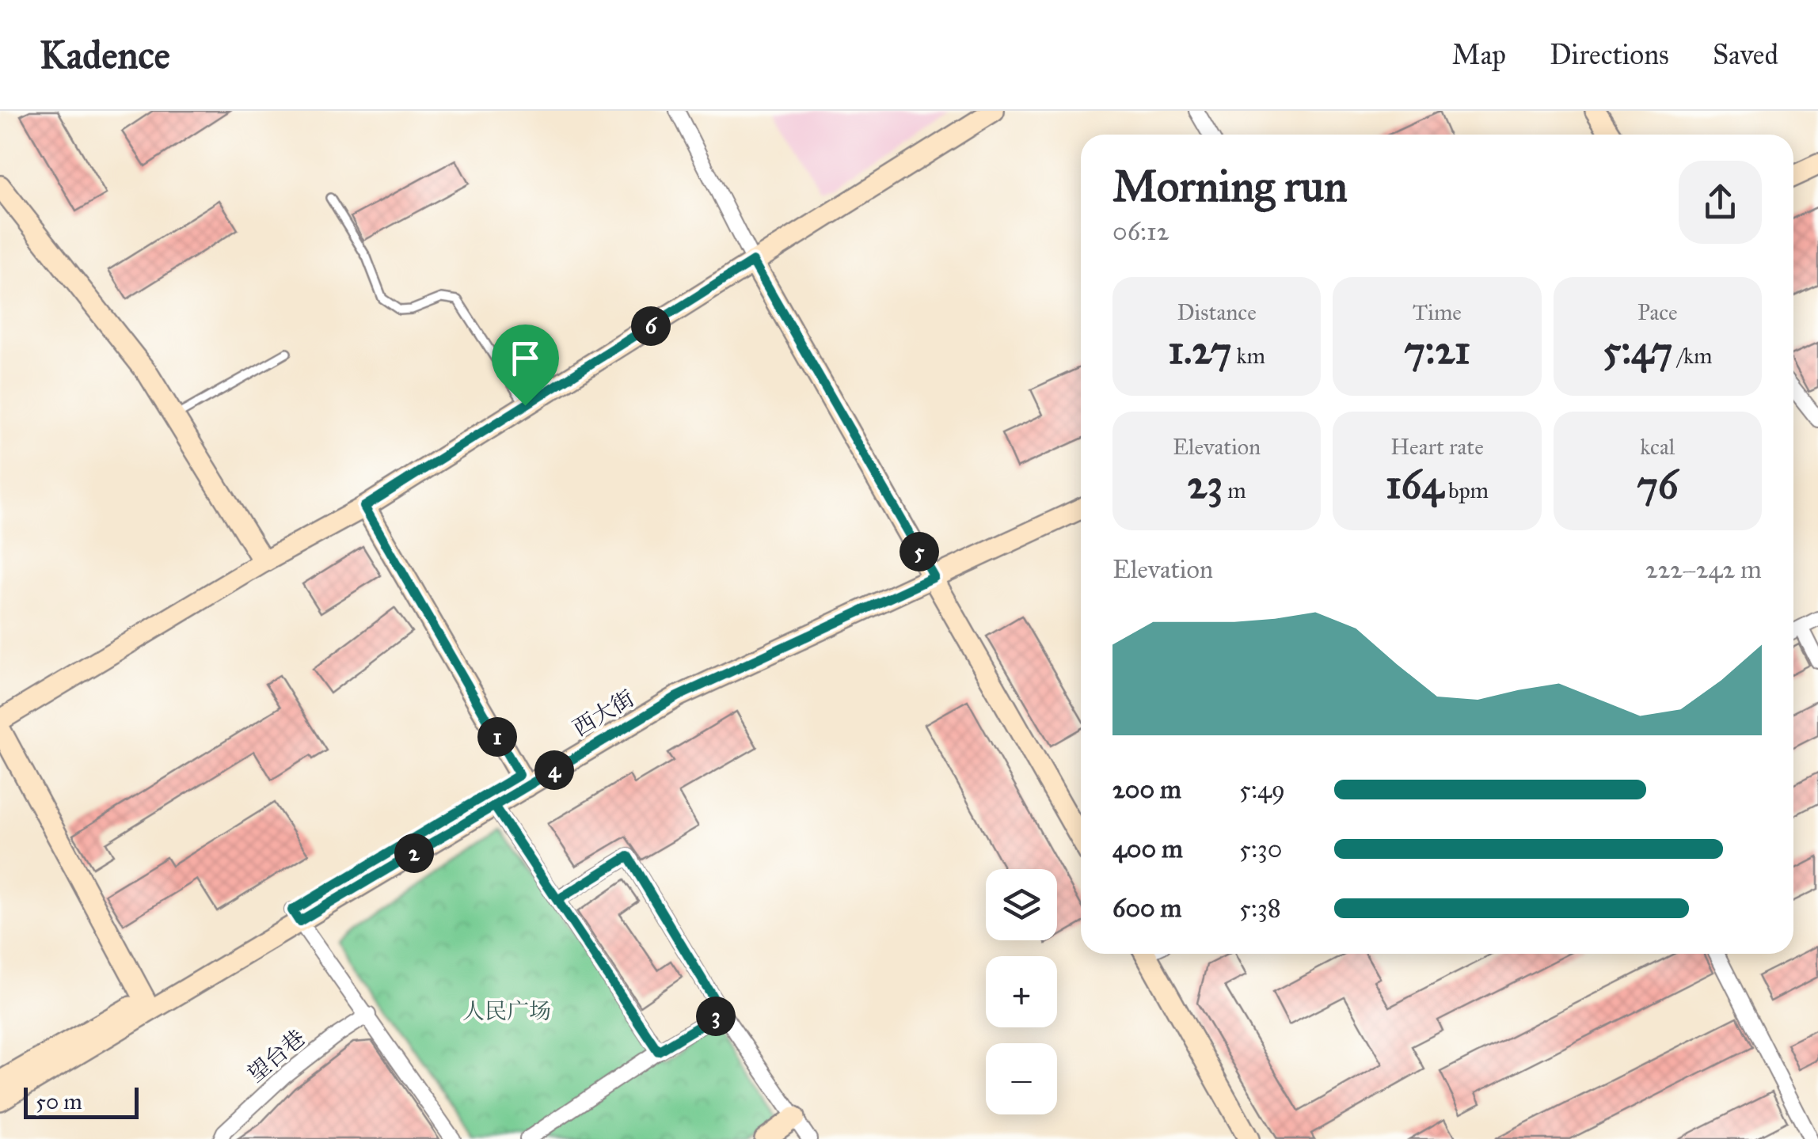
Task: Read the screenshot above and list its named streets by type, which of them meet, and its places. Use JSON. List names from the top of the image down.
{
  "streets": {
    "street": ["西大街", "望台巷"]
  },
  "parks": ["人民广场"],
  "scale_bar": "50 m",
  "page": {
    "header": "Kadence",
    "nav": ["Map", "Directions", "Saved"],
    "heading": ["Morning run", "06:12"],
    "stats": [
      ["Distance", "1.27 km"],
      ["Time", "7:21"],
      ["Pace", "5:47 /km"],
      ["Elevation", "23 m"],
      ["Heart rate", "164 bpm"],
      ["kcal", "76"]
    ],
    "pins": [
      "6",
      "5",
      "1",
      "4",
      "2",
      "3"
    ],
    "chart": ["Elevation", "222–242 m"],
    "list": [
      {
        "name": "200 m",
        "note": "5:49"
      },
      {
        "name": "400 m",
        "note": "5:30"
      },
      {
        "name": "600 m",
        "note": "5:38"
      }
    ],
    "map_buttons": ["+", "−"],
    "scale": "50 m"
  }
}
